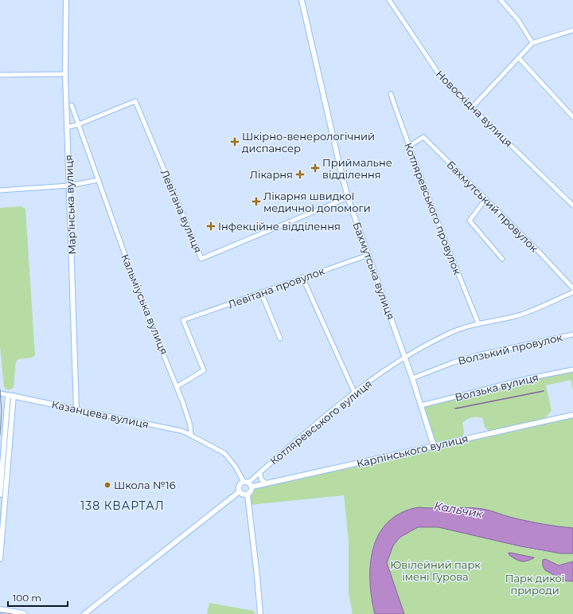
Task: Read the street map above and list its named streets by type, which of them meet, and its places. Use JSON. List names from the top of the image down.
{
  "streets": {
    "street": [
      "Новосхідна вулиця",
      "Мар'їнська вулиця",
      "Бахмутський провулок",
      "Котляревського провулок",
      "Левітана вулиця",
      "Бахмутська вулиця",
      "Левітана провулок",
      "Кальміуська вулиця",
      "Волзький провулок",
      "Волзька вулиця",
      "Казанцева вулиця",
      "Котляревського вулиця",
      "Карпінського вулиця"
    ]
  },
  "crossings": [
    ["Мар'їнська вулиця", "Левітана вулиця"],
    ["Мар'їнська вулиця", "Казанцева вулиця"],
    ["Бахмутський провулок", "Котляревського провулок"],
    ["Котляревського провулок", "Котляревського вулиця"],
    ["Левітана вулиця", "Бахмутська вулиця"],
    ["Левітана вулиця", "Кальміуська вулиця"],
    ["Бахмутська вулиця", "Левітана провулок"],
    ["Бахмутська вулиця", "Волзький провулок"],
    ["Бахмутська вулиця", "Волзька вулиця"],
    ["Бахмутська вулиця", "Котляревського вулиця"],
    ["Бахмутська вулиця", "Карпінського вулиця"],
    ["Левітана провулок", "Кальміуська вулиця"],
    ["Кальміуська вулиця", "Казанцева вулиця"],
    ["Котляревського вулиця", "Карпінського вулиця"]
  ],
  "districts": ["138 КВАРТАЛ"],
  "water": ["Кальчик"],
  "parks": ["Ювілейний парк імені Гурова", "Парк дикої природи"],
  "places": {
    "health": [
      "Шкірно-венерологічний диспансер",
      "Приймальне відділення",
      "Лікарня",
      "Лікарня швидкої медичної допомоги",
      "Інфекційне відділення"
    ],
    "other": ["Школа №16"]
  },
  "scale_bar": "100 m"
}
